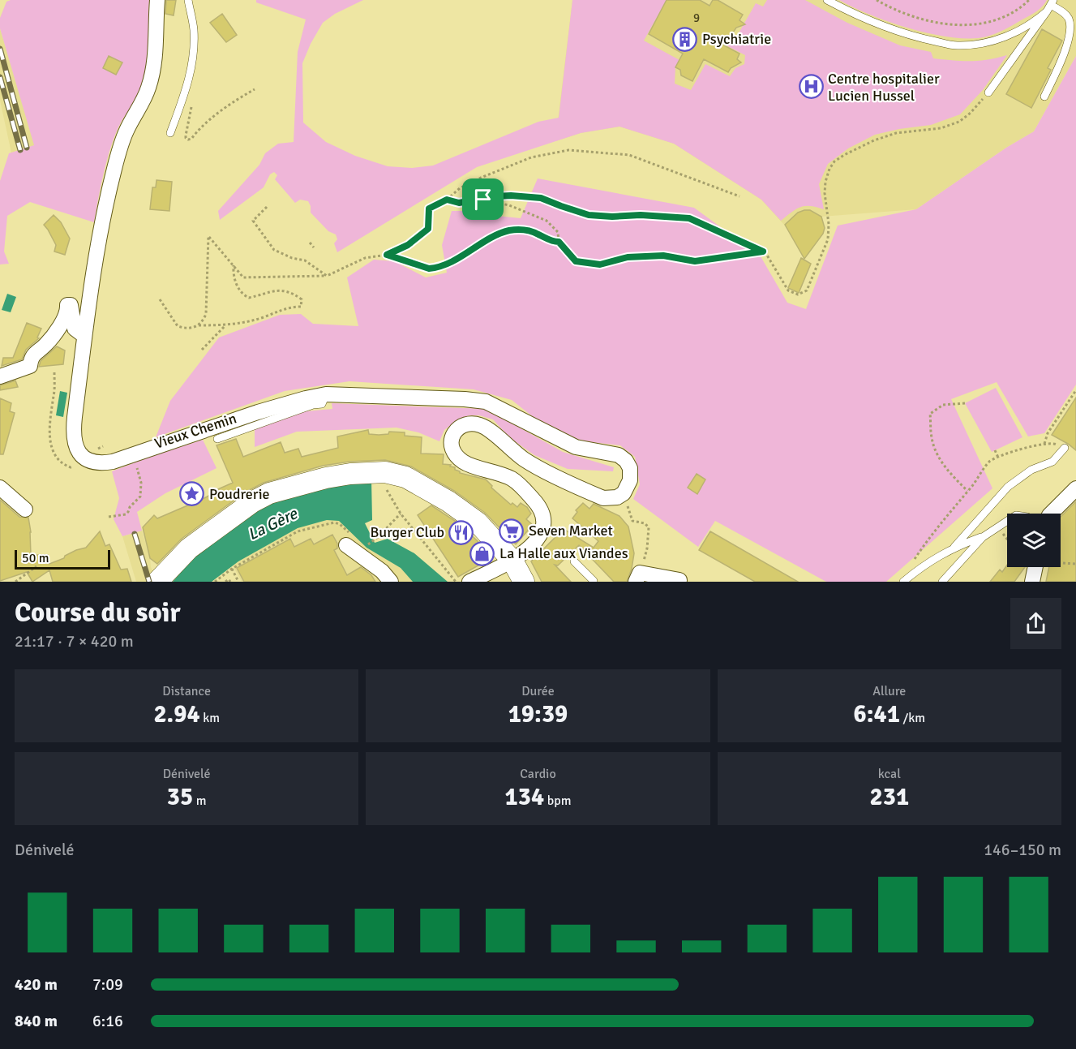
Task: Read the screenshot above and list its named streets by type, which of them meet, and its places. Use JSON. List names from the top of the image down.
{
  "streets": {
    "lane": ["Vieux Chemin"]
  },
  "water": ["La Gère"],
  "places": {
    "building": ["Psychiatrie"],
    "hospital": ["Centre hospitalier Lucien Hussel"],
    "place": ["Poudrerie"],
    "supermarket": ["Seven Market"],
    "restaurant": ["Burger Club"],
    "shop": ["La Halle aux Viandes"]
  },
  "house_numbers": ["9"],
  "scale_bar": "50 m",
  "page": {
    "scale": "50 m",
    "heading": ["Course du soir", "21:17 · 7 × 420 m"],
    "stats": [
      ["Distance", "2.94 km"],
      ["Durée", "19:39"],
      ["Allure", "6:41 /km"],
      ["Dénivelé", "35 m"],
      ["Cardio", "134 bpm"],
      ["kcal", "231"]
    ],
    "chart": ["Dénivelé", "146–150 m"],
    "list": [
      {
        "name": "420 m",
        "note": "7:09"
      },
      {
        "name": "840 m",
        "note": "6:16"
      }
    ]
  }
}
